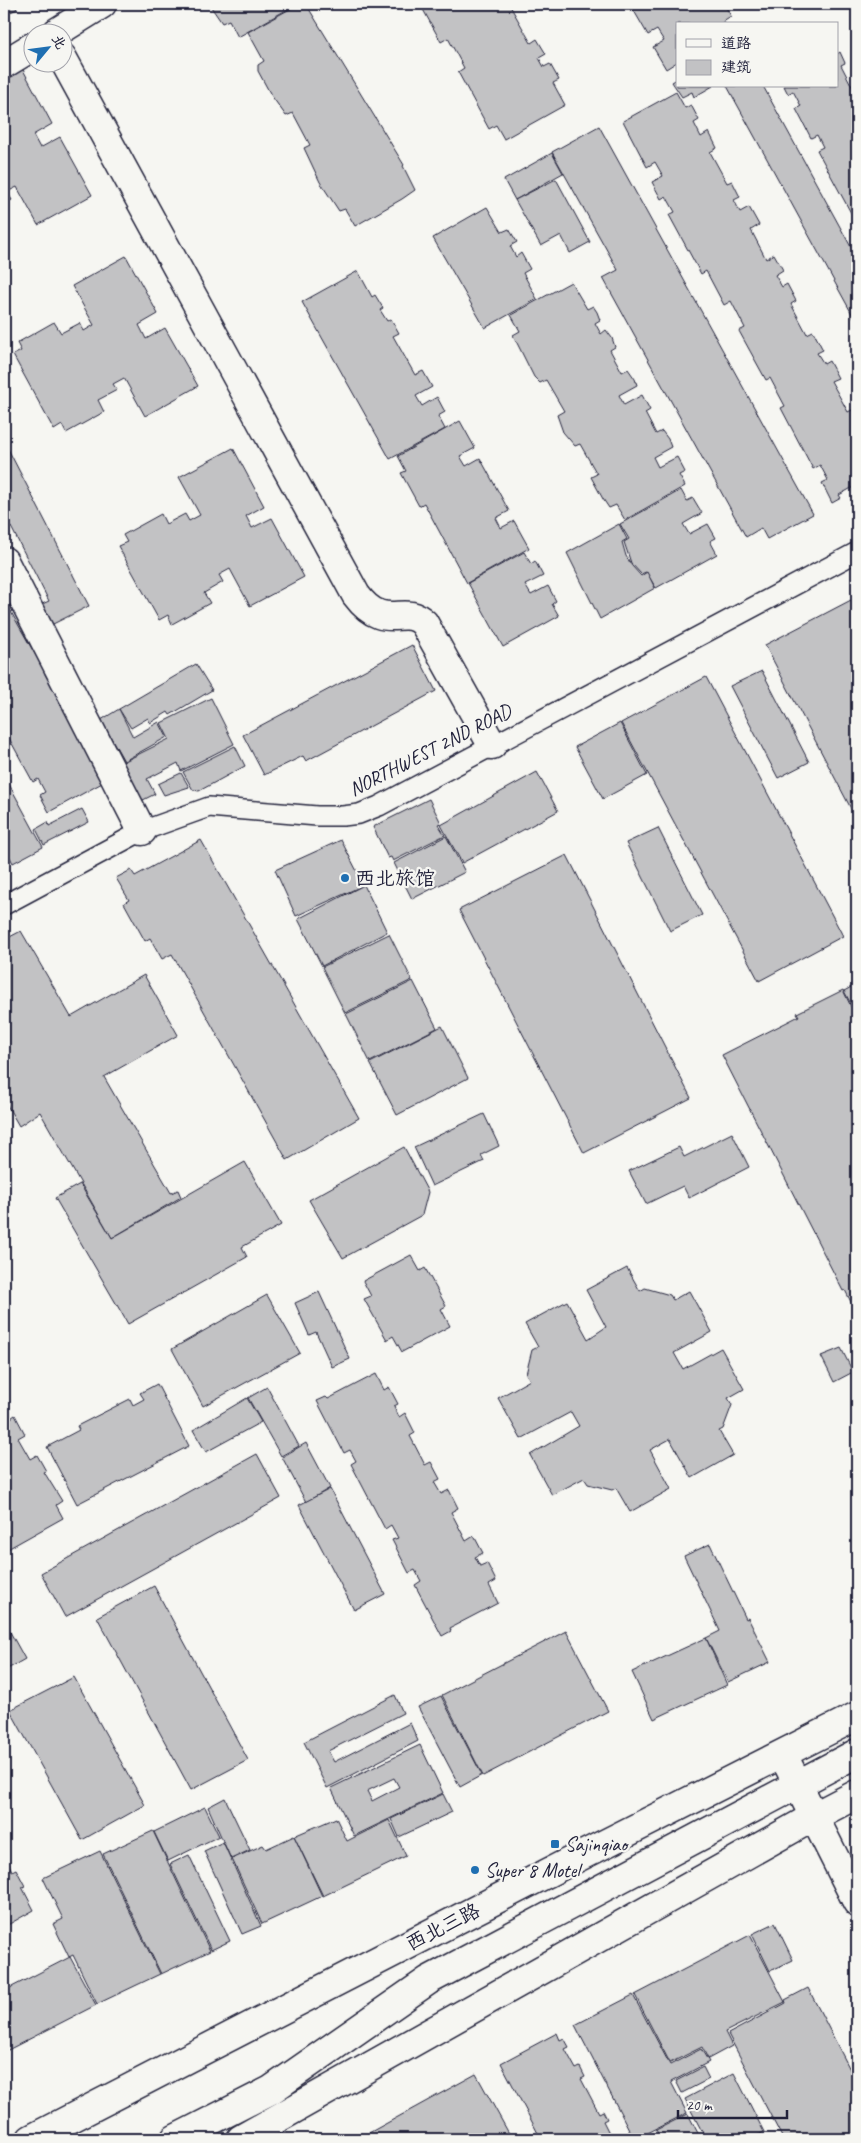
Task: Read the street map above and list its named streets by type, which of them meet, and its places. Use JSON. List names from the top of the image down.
{
  "streets": {
    "street": ["西北三路"],
    "lane": ["NORTHWEST 2ND ROAD"]
  },
  "places": {
    "other": ["西北旅馆", "Super 8 Motel"],
    "transit": ["Sajinqiao"]
  },
  "legend": ["道路", "建筑"],
  "scale_bar": "20 m",
  "north": "top right"
}
